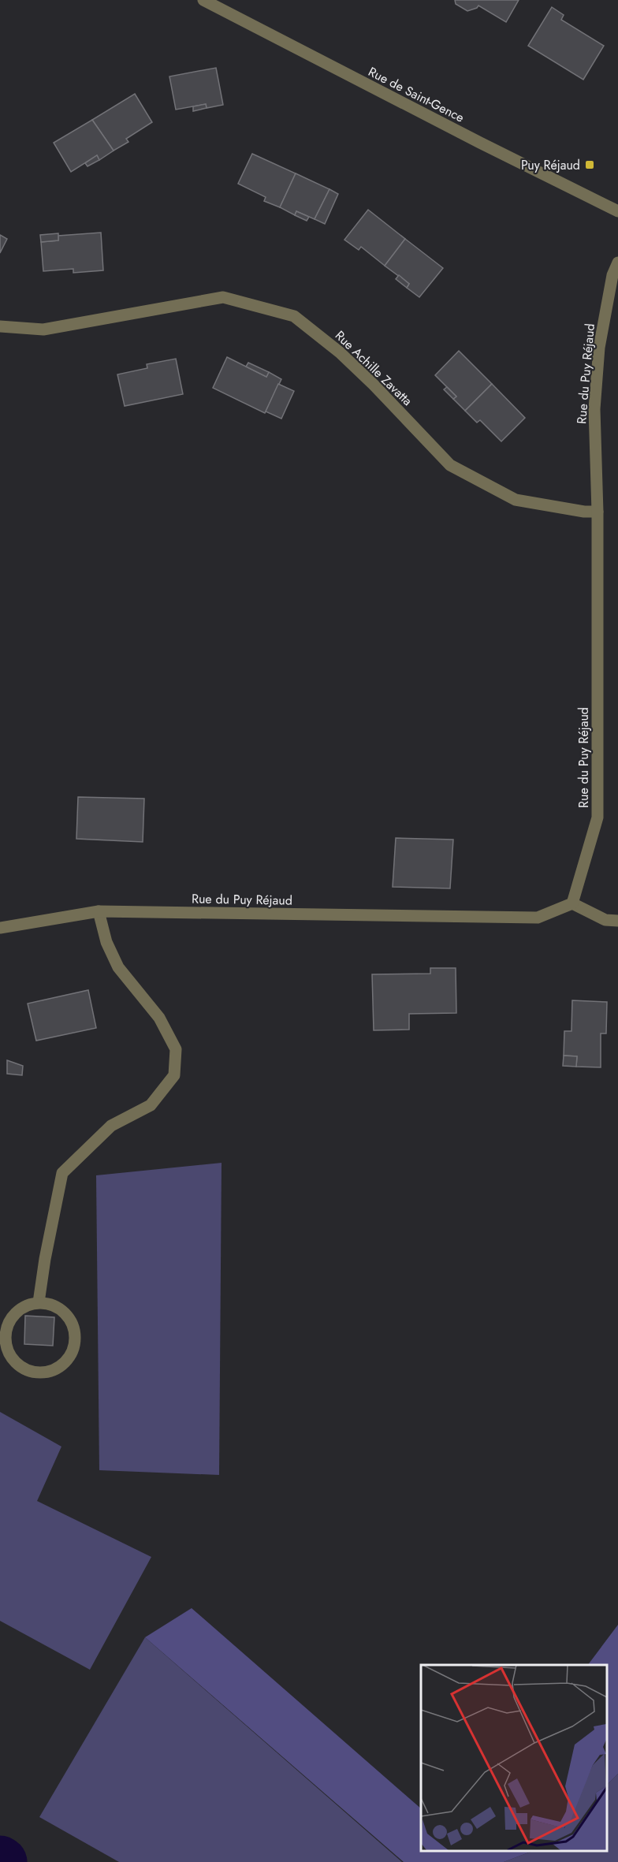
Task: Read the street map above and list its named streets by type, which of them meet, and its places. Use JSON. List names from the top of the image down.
{
  "streets": {
    "street": ["Rue de Saint-Gence", "Rue Achille Zavatta", "Rue du Puy Réjaud"]
  },
  "crossings": [
    ["Rue Achille Zavatta", "Rue du Puy Réjaud"]
  ],
  "places": {
    "transit": ["Puy Réjaud"]
  }
}
